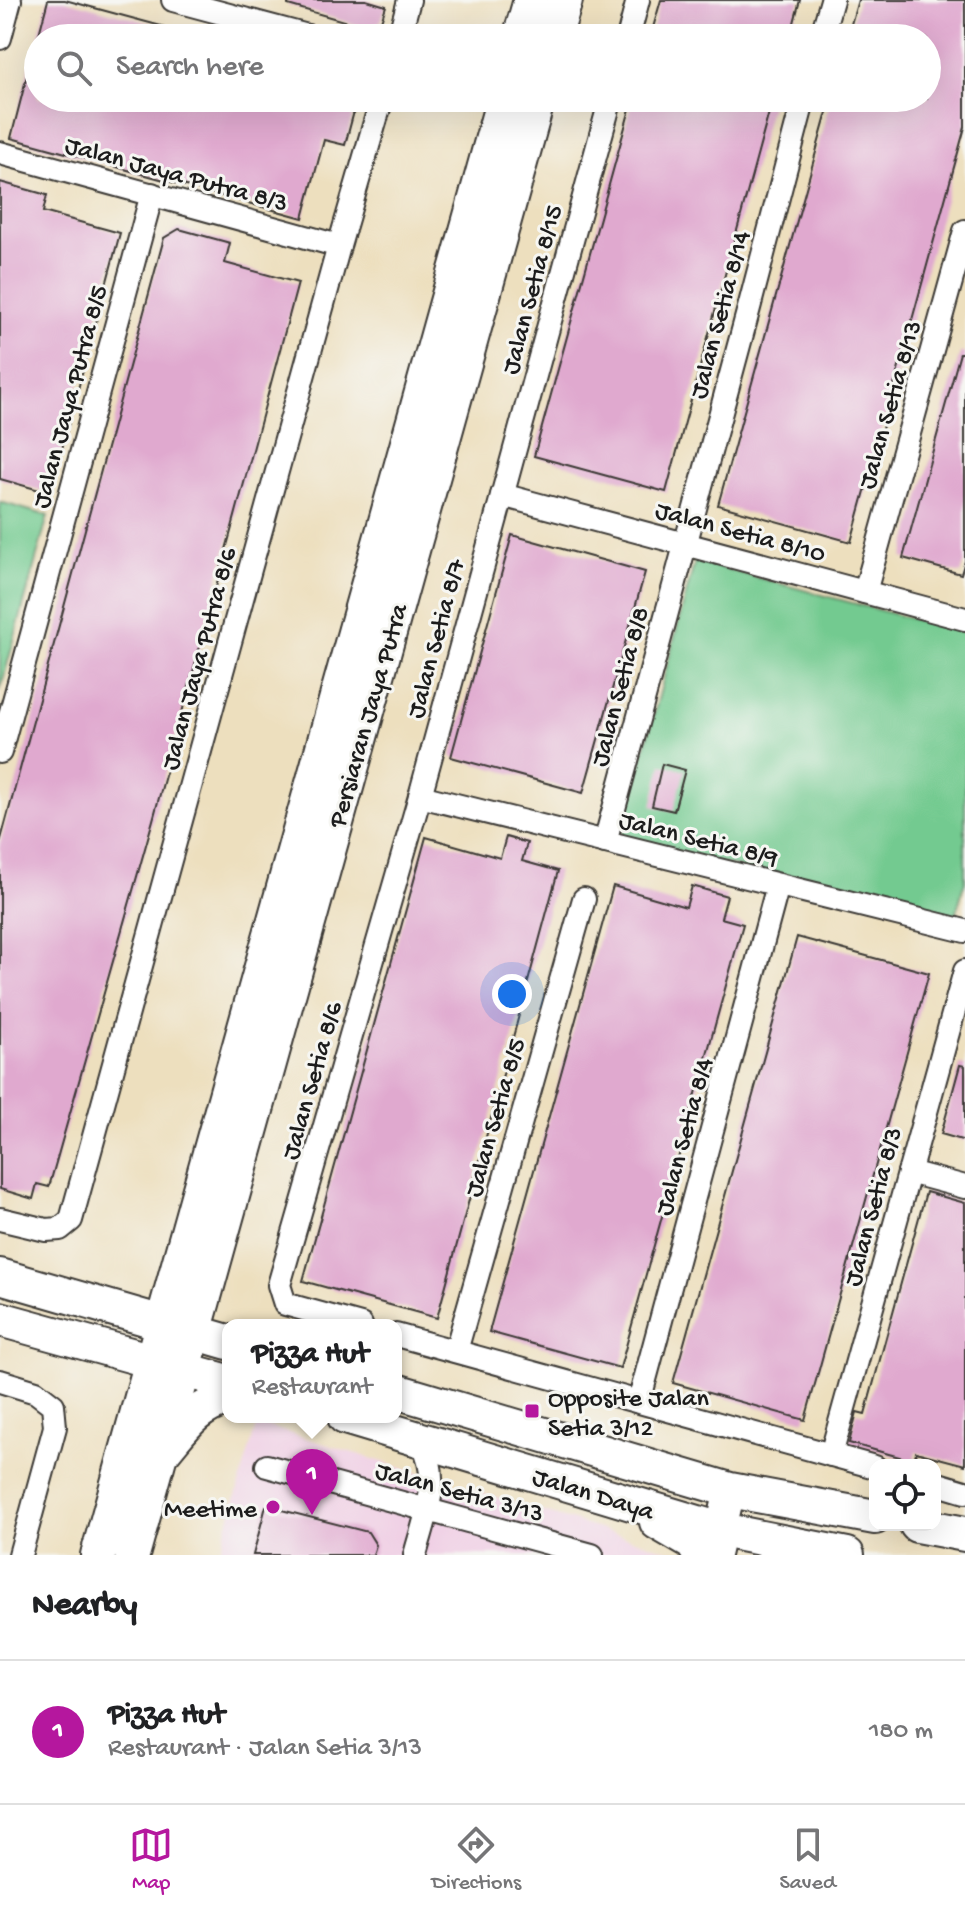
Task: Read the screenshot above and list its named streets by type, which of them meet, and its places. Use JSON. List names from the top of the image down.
{
  "streets": {
    "main road": ["Persiaran Jaya Putra", "Jalan Daya"],
    "street": [
      "Jalan Jaya Putra 8/3",
      "Jalan Setia 8/15",
      "Jalan Setia 8/14",
      "Jalan Jaya Putra 8/5",
      "Jalan Setia 8/13",
      "Jalan Setia 8/10",
      "Jalan Setia 8/7",
      "Jalan Jaya Putra 8/6",
      "Jalan Setia 8/8",
      "Jalan Setia 8/9",
      "Jalan Setia 8/6",
      "Jalan Setia 8/5",
      "Jalan Setia 8/4",
      "Jalan Setia 8/3",
      "Jalan Setia 3/13"
    ]
  },
  "crossings": [
    ["Jalan Jaya Putra 8/3", "Jalan Jaya Putra 8/5"],
    ["Jalan Jaya Putra 8/3", "Jalan Jaya Putra 8/6"],
    ["Jalan Setia 8/15", "Jalan Setia 8/10"],
    ["Jalan Setia 8/15", "Jalan Setia 8/7"],
    ["Jalan Setia 8/14", "Jalan Setia 8/10"],
    ["Jalan Setia 8/14", "Jalan Setia 8/8"],
    ["Jalan Setia 8/13", "Jalan Setia 8/10"],
    ["Jalan Setia 8/10", "Jalan Setia 8/7"],
    ["Jalan Setia 8/10", "Jalan Setia 8/8"],
    ["Jalan Setia 8/7", "Jalan Setia 8/9"],
    ["Jalan Setia 8/7", "Jalan Setia 8/6"],
    ["Jalan Setia 8/8", "Jalan Setia 8/9"],
    ["Jalan Setia 8/9", "Jalan Setia 8/6"],
    ["Jalan Setia 8/9", "Jalan Setia 8/4"]
  ],
  "places": {
    "transit": ["Opposite Jalan Setia 3/12"],
    "other": ["Meetime"]
  },
  "page": {
    "search": "Search here",
    "popup": ["Pizza Hut", "Restaurant"],
    "pins": "1",
    "heading": "Nearby",
    "list": [
      {
        "mark": "1",
        "name": "Pizza Hut",
        "note": "Restaurant · Jalan Setia 3/13",
        "value": "180 m"
      }
    ],
    "nav": ["Map", "Directions", "Saved"]
  }
}
